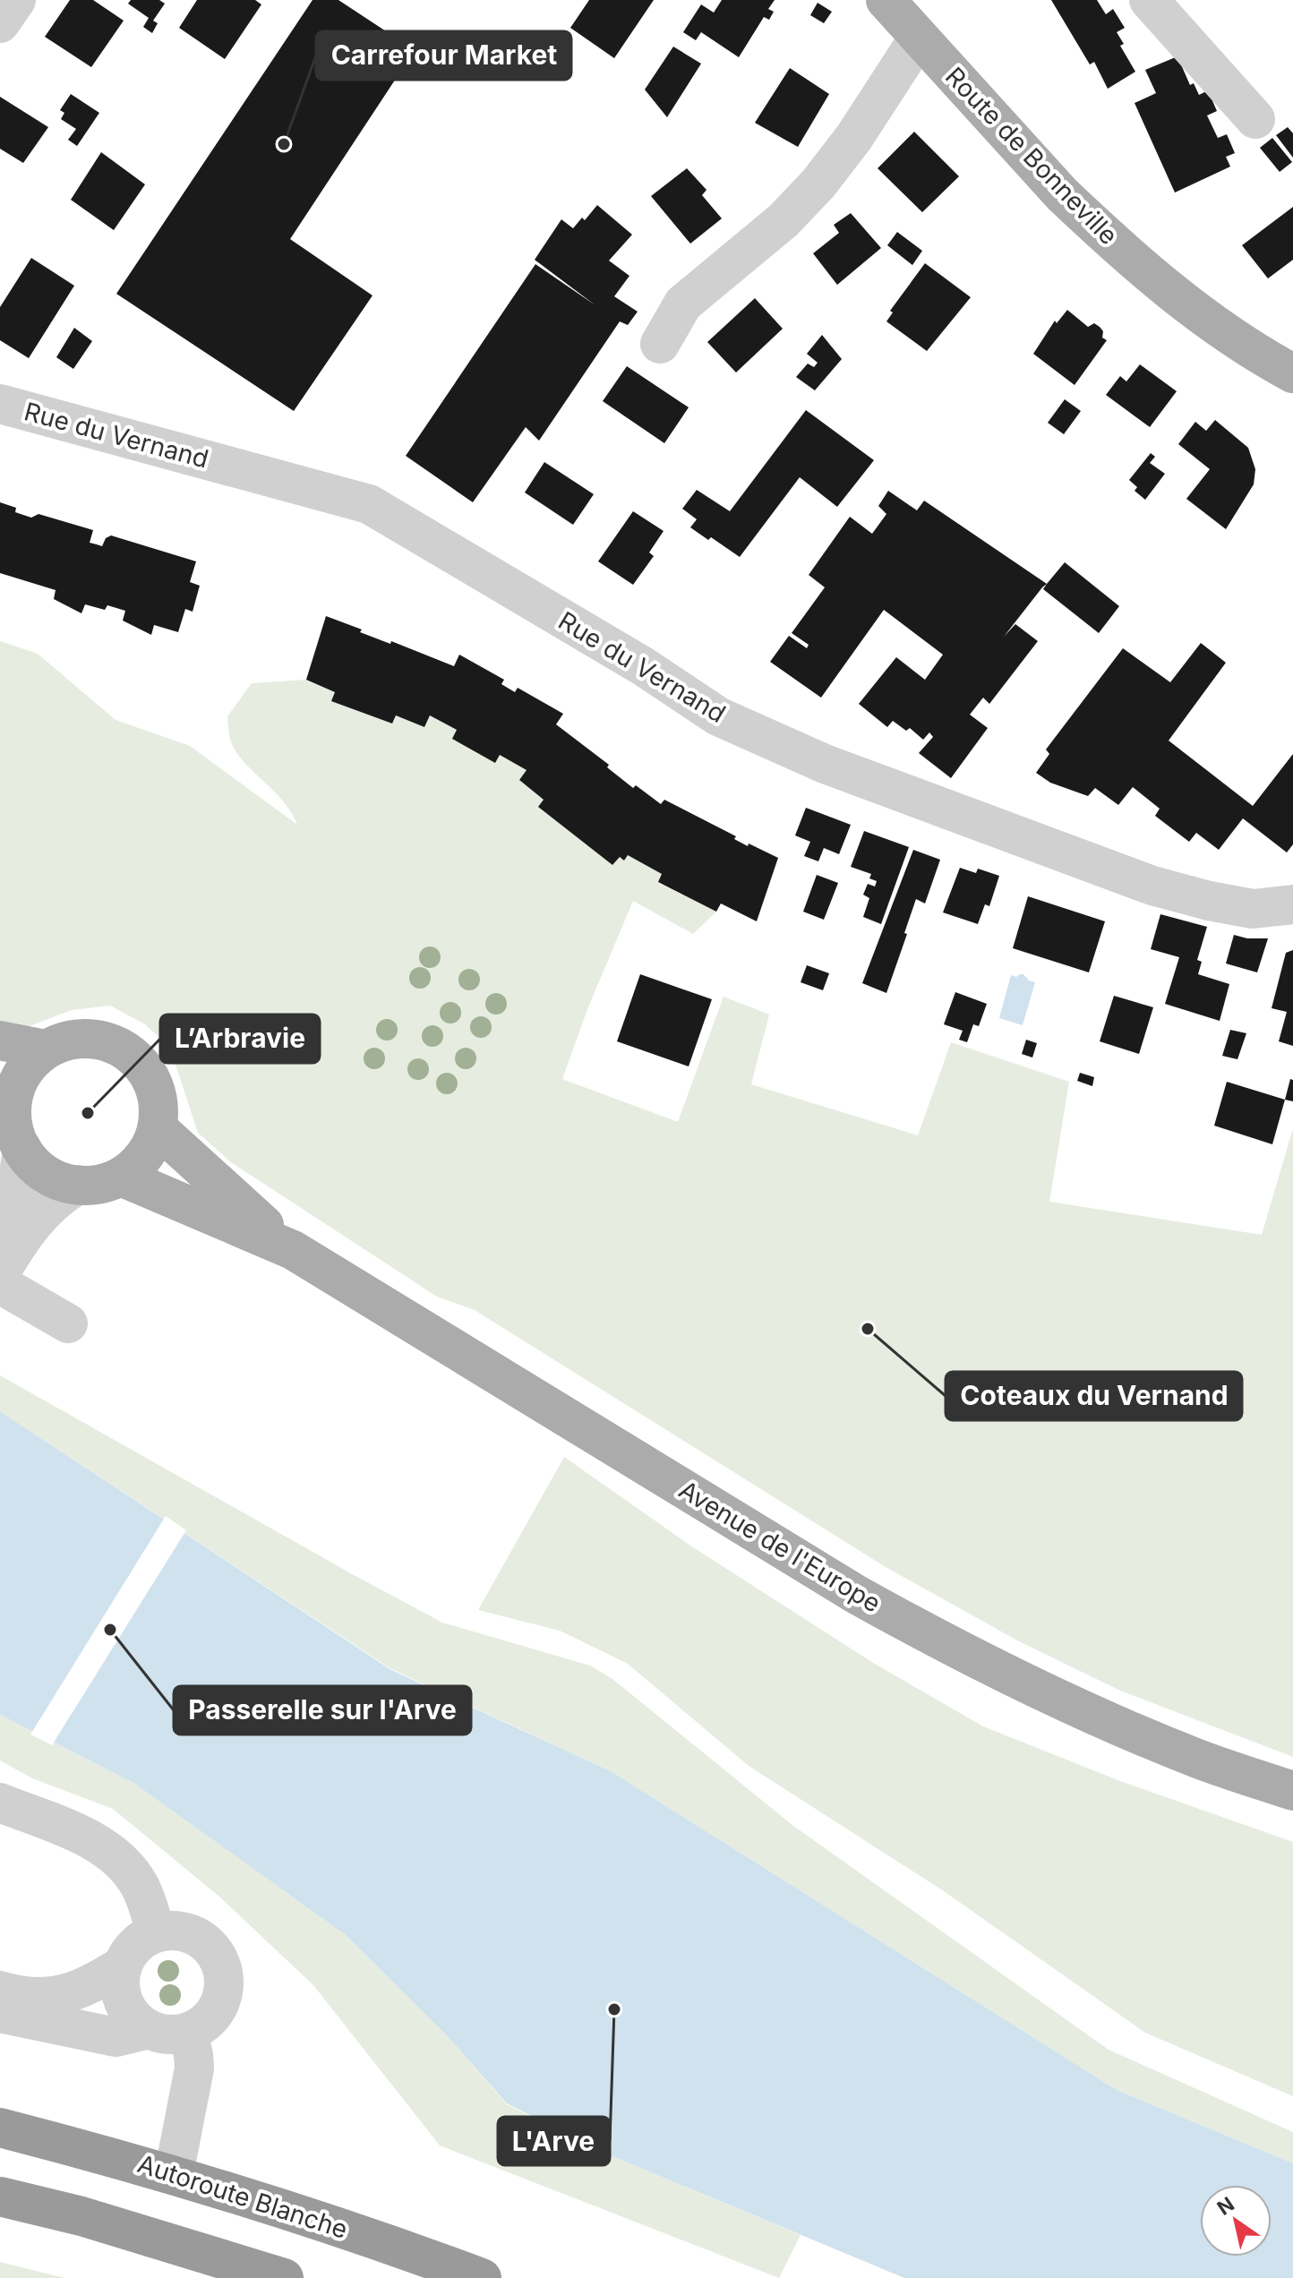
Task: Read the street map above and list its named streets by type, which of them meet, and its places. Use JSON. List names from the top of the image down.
{
  "streets": {
    "highway": ["Autoroute Blanche"],
    "main road": ["Route de Bonneville", "Avenue de l'Europe"],
    "street": ["Rue du Vernand"]
  },
  "places": [
    "Carrefour Market",
    "L’Arbravie",
    "Coteaux du Vernand",
    "Passerelle sur l'Arve",
    "L'Arve"
  ],
  "north": "top left"
}
